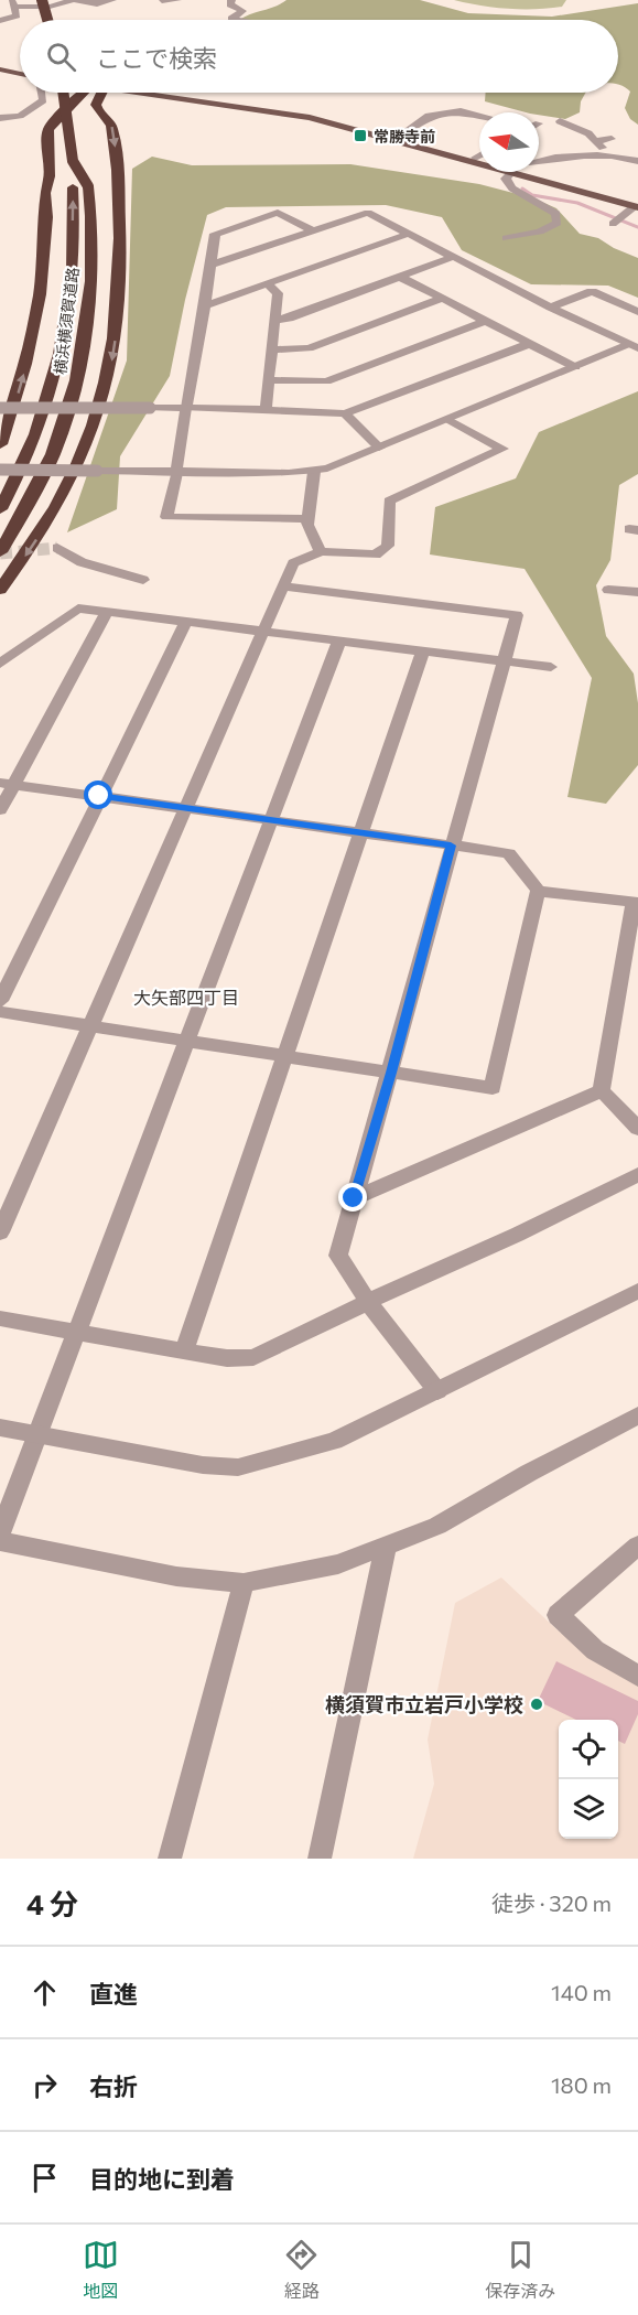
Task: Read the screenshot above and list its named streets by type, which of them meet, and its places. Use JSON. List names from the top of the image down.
{
  "streets": {
    "highway": ["横浜横須賀道路"]
  },
  "districts": ["大矢部四丁目"],
  "places": {
    "transit": ["常勝寺前"],
    "other": ["横須賀市立岩戸小学校"]
  },
  "north": "left",
  "page": {
    "search": "ここで検索",
    "heading": ["4 分", "徒歩 · 320 m"],
    "list": [
      ["直進", "140 m"],
      ["右折", "180 m"],
      "目的地に到着"
    ],
    "nav": ["地図", "経路", "保存済み"]
  }
}
